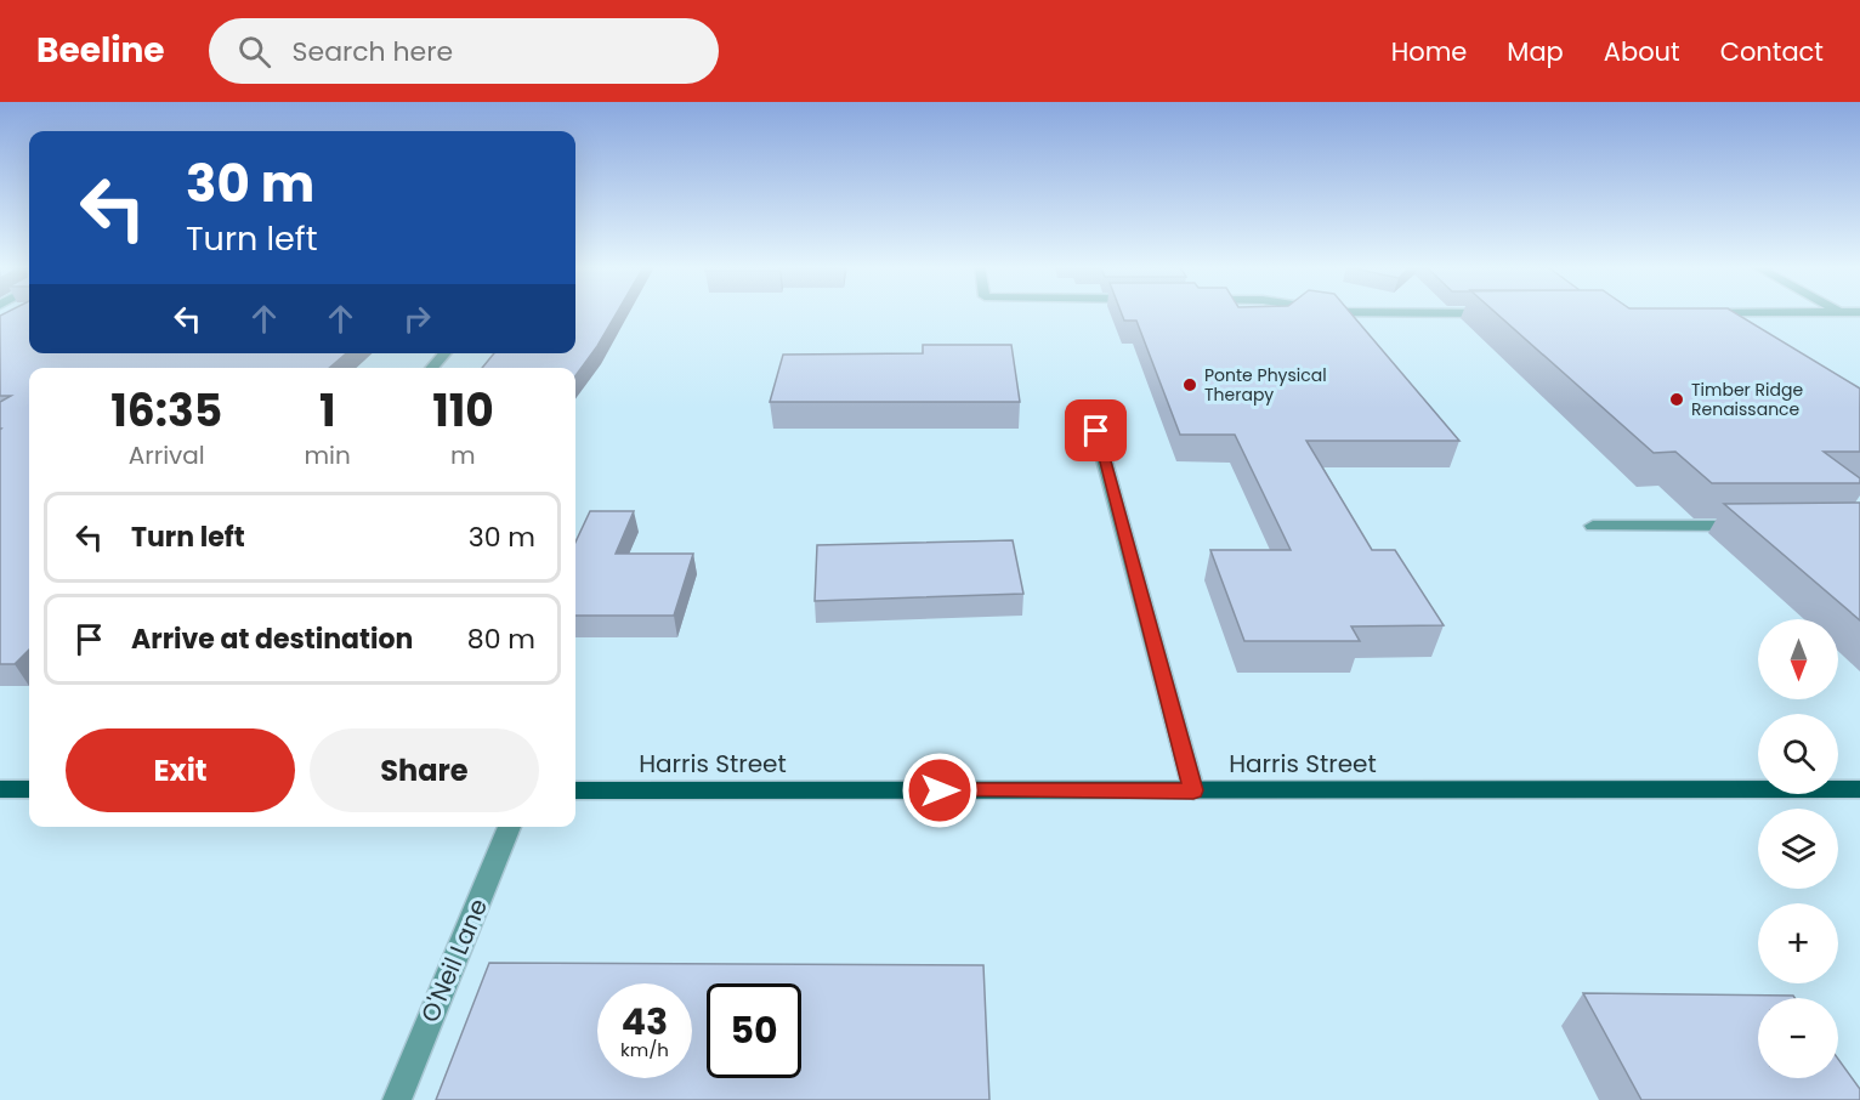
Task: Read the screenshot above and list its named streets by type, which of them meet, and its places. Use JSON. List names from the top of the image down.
{
  "streets": {
    "main road": ["Harris Street"],
    "street": ["O'Neil Lane"]
  },
  "places": ["Ponte Physical Therapy", "Timber Ridge Renaissance"],
  "north": "bottom",
  "page": {
    "header": "Beeline",
    "search": "Search here",
    "nav": [
      "Home",
      "Map",
      "About",
      "Contact"
    ],
    "turn": ["30 m", "Turn left"],
    "eta": [
      "16:35",
      "Arrival",
      "1",
      "min",
      "110",
      "m"
    ],
    "list": [
      {
        "name": "Turn left",
        "value": "30 m"
      },
      {
        "name": "Arrive at destination",
        "value": "80 m"
      }
    ],
    "map_buttons": ["+", "−"],
    "buttons": ["Exit", "Share"],
    "speed": "43 km/h",
    "limit": "50"
  }
}
